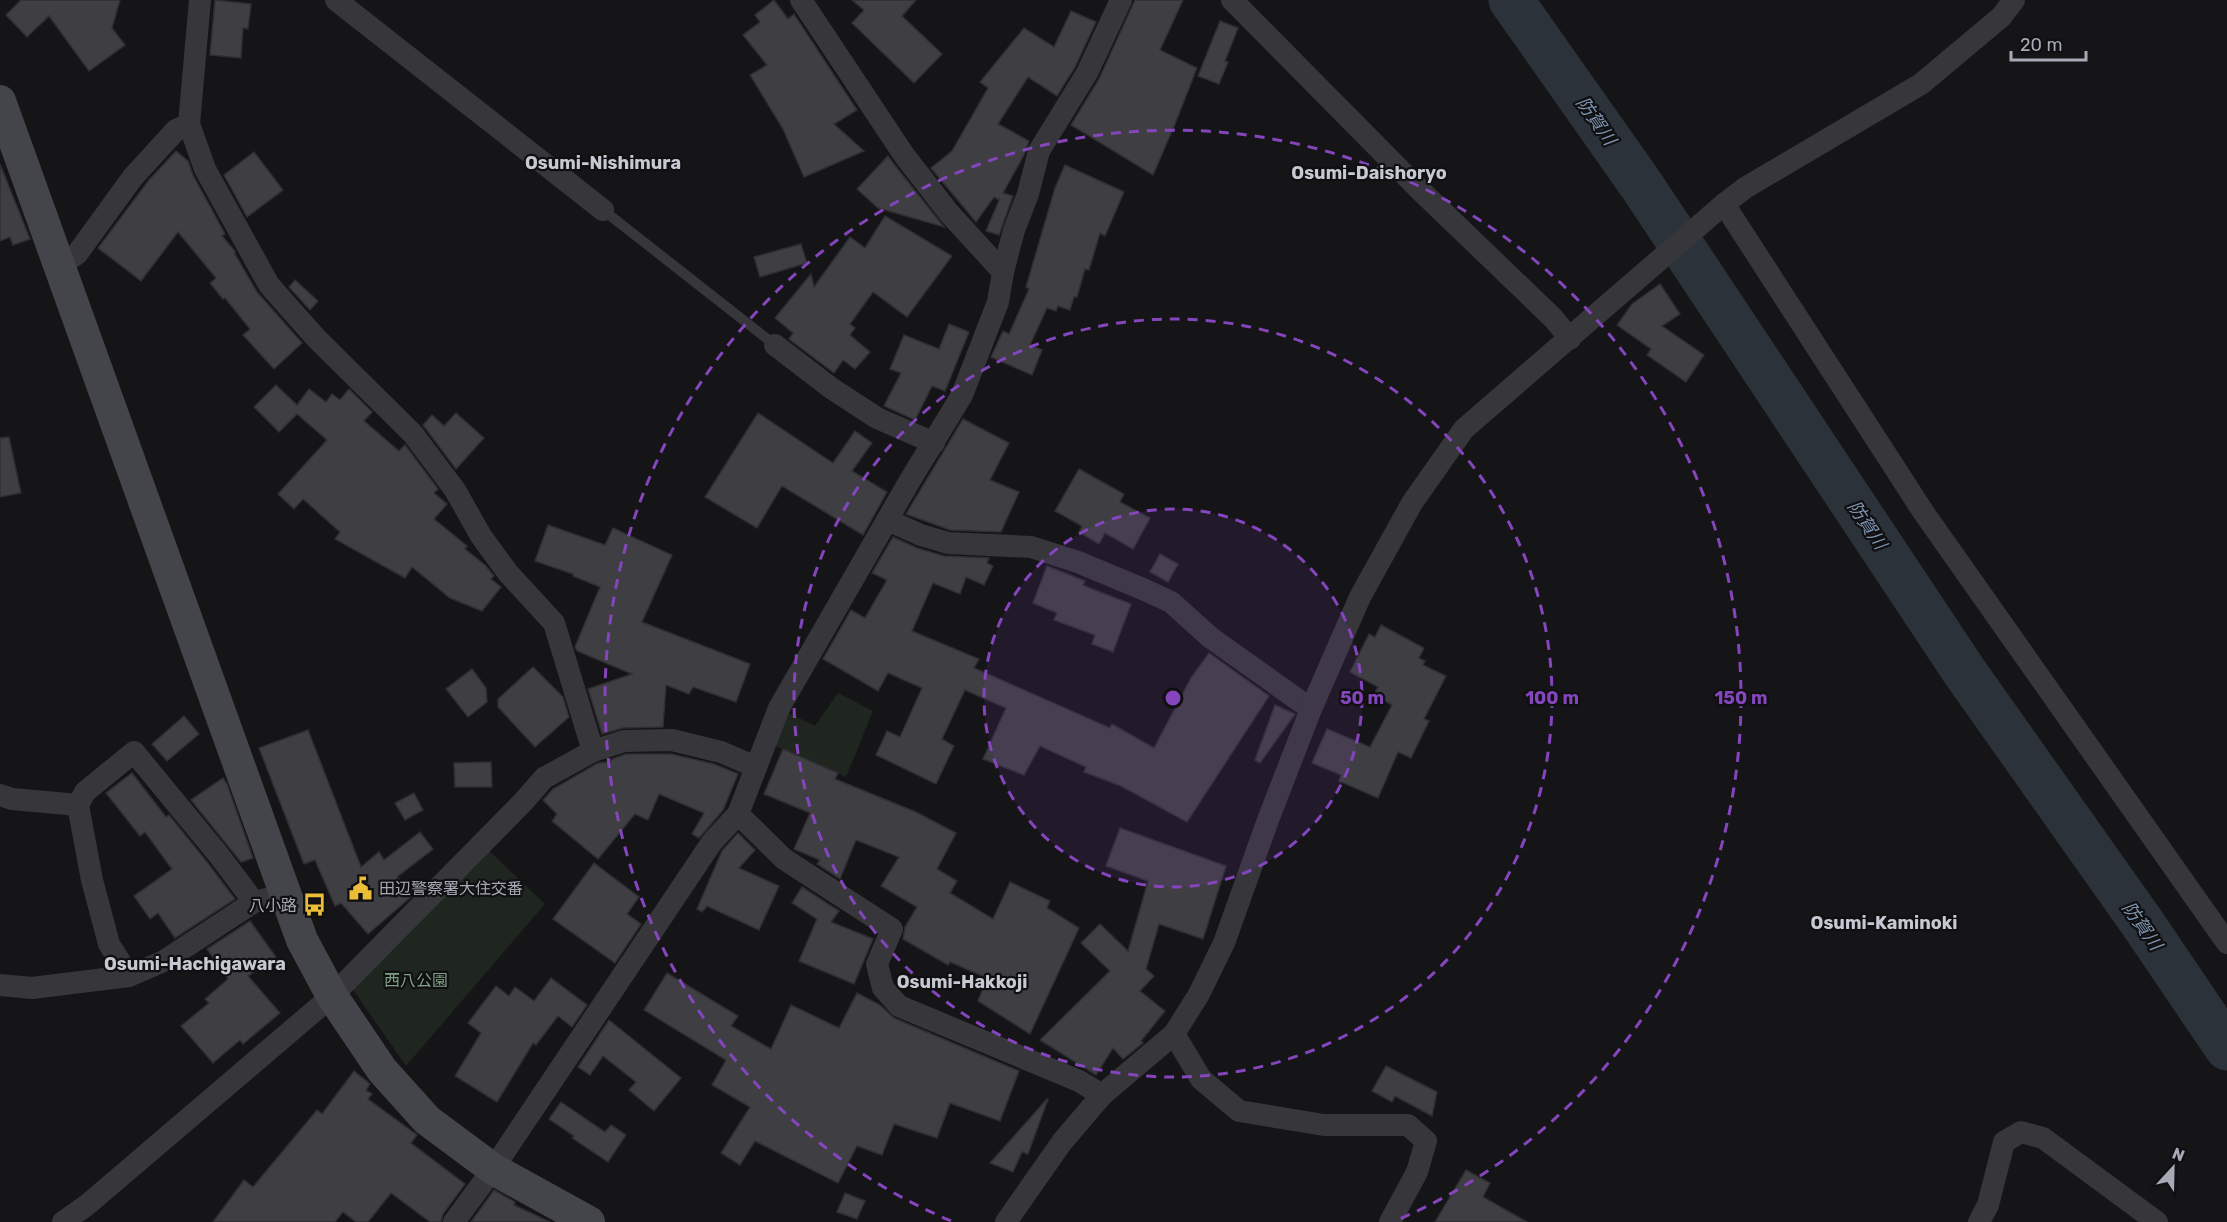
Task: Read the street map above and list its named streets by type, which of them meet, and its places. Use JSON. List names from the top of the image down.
{
  "districts": [
    "Osumi-Nishimura",
    "Osumi-Daishoryo",
    "Osumi-Kaminoki",
    "Osumi-Hachigawara",
    "Osumi-Hakkoji"
  ],
  "water": ["防賀川"],
  "parks": ["西八公園"],
  "places": {
    "public building": ["田辺警察署大住交番"],
    "bus stop": ["八小路"]
  },
  "scale_bar": "20 m",
  "north": "top",
  "rings": ["50 m", "100 m", "150 m"]
}
